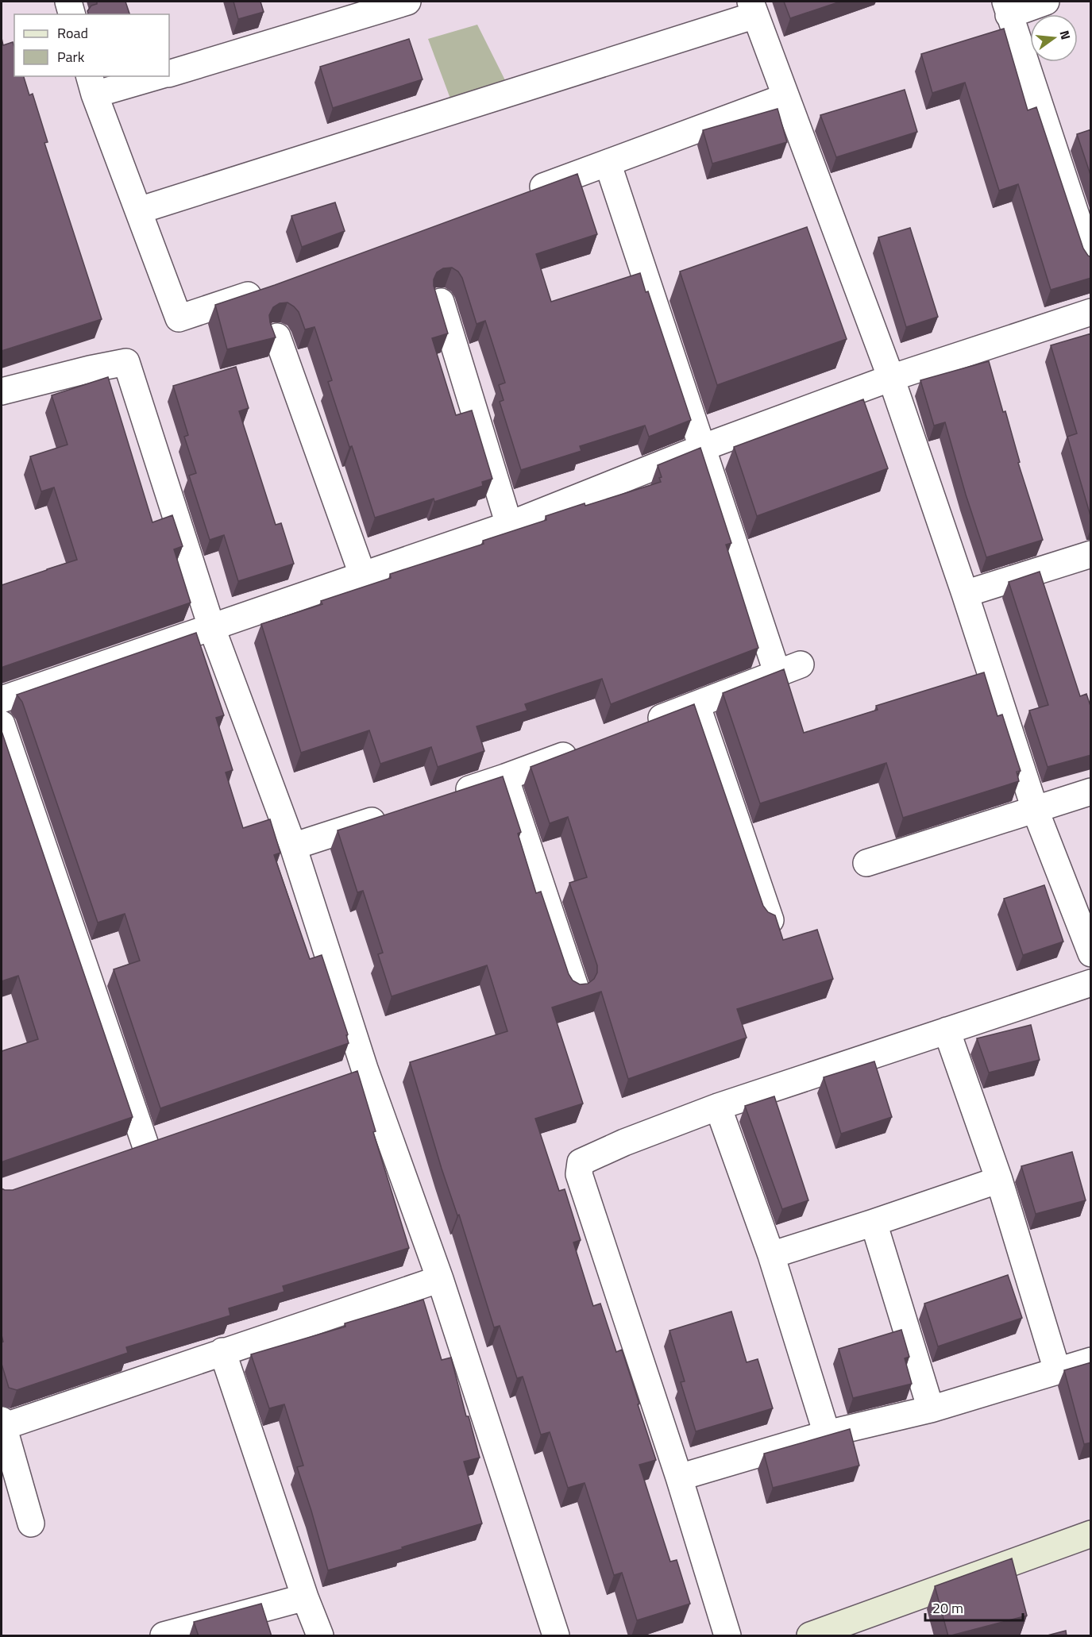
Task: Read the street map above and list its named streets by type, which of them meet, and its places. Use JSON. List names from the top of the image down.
{
  "legend": ["Road", "Park"],
  "scale_bar": "20 m",
  "north": "right"
}
